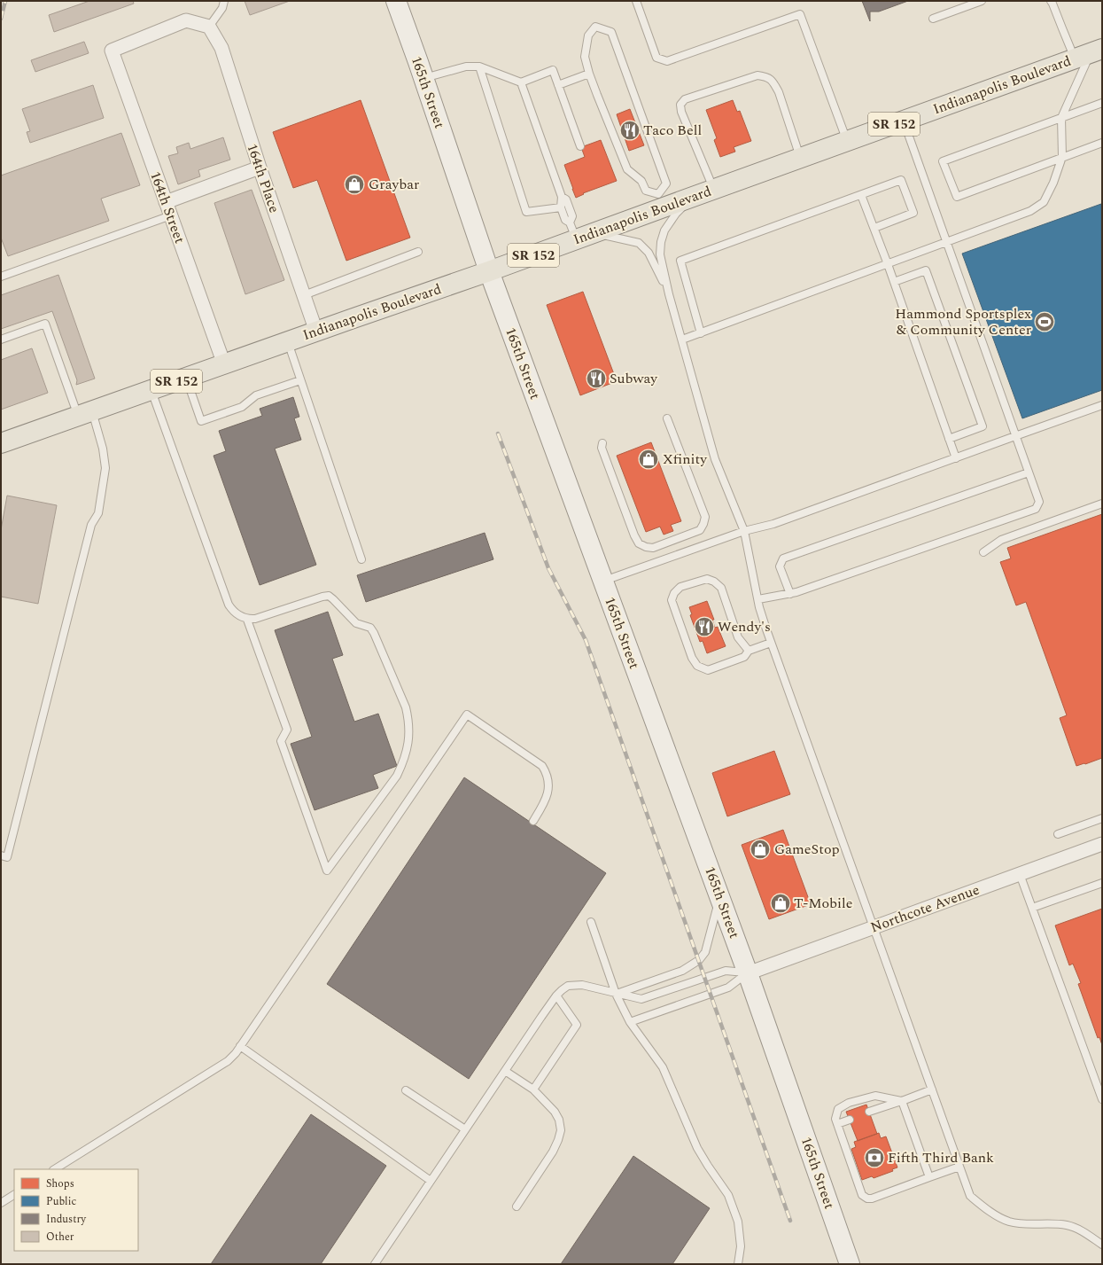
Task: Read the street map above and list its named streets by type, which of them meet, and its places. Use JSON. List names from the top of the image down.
{
  "streets": {
    "main road": ["Indianapolis Boulevard", "165th Street", "SR 152"],
    "street": ["164th Place", "164th Street", "Northcote Avenue"]
  },
  "crossings": [
    ["Indianapolis Boulevard", "165th Street"],
    ["Indianapolis Boulevard", "164th Place"],
    ["Indianapolis Boulevard", "164th Street"],
    ["165th Street", "Northcote Avenue"],
    ["164th Place", "164th Street"]
  ],
  "places": {
    "restaurant": ["Taco Bell", "Subway", "Wendy's"],
    "shop": [
      "Graybar",
      "Xfinity",
      "GameStop",
      "T-Mobile"
    ],
    "sports": ["Hammond Sportsplex & Community Center"],
    "bank": ["Fifth Third Bank"]
  },
  "legend": [
    "Shops",
    "Public",
    "Industry",
    "Other"
  ]
}
